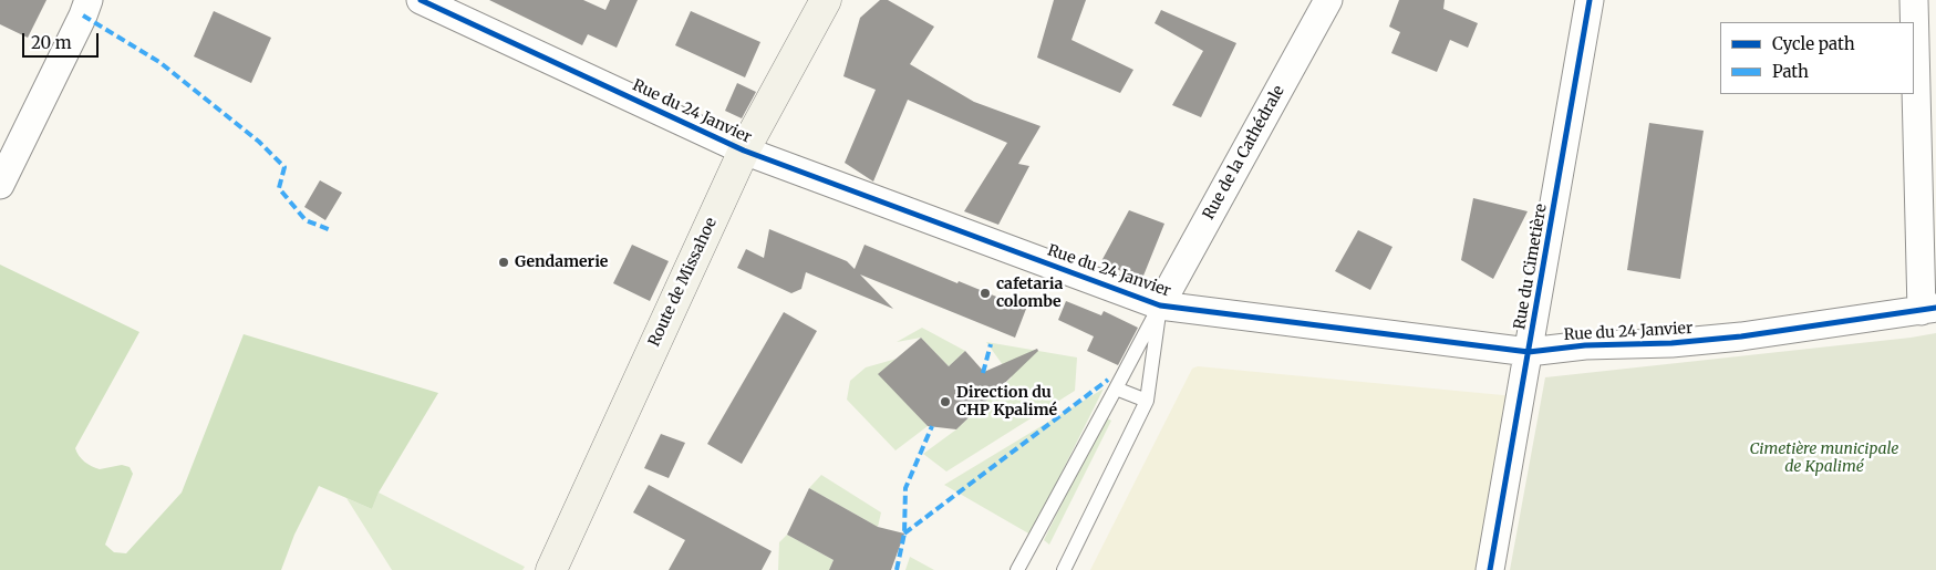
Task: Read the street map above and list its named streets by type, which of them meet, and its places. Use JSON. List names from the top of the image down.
{
  "streets": {
    "main road": ["Route de Missahoe"],
    "street": ["Rue du 24 Janvier", "Rue de la Cathédrale", "Rue du Cimetière"]
  },
  "crossings": [
    ["Rue du 24 Janvier", "Rue de la Cathédrale"],
    ["Rue du 24 Janvier", "Rue du Cimetière"],
    ["Rue du 24 Janvier", "Route de Missahoe"]
  ],
  "parks": ["Cimetière municipale de Kpalimé"],
  "places": ["Gendamerie", "cafetaria colombe", "Direction du CHP Kpalimé"],
  "legend": ["Cycle path", "Path"],
  "scale_bar": "20 m"
}
